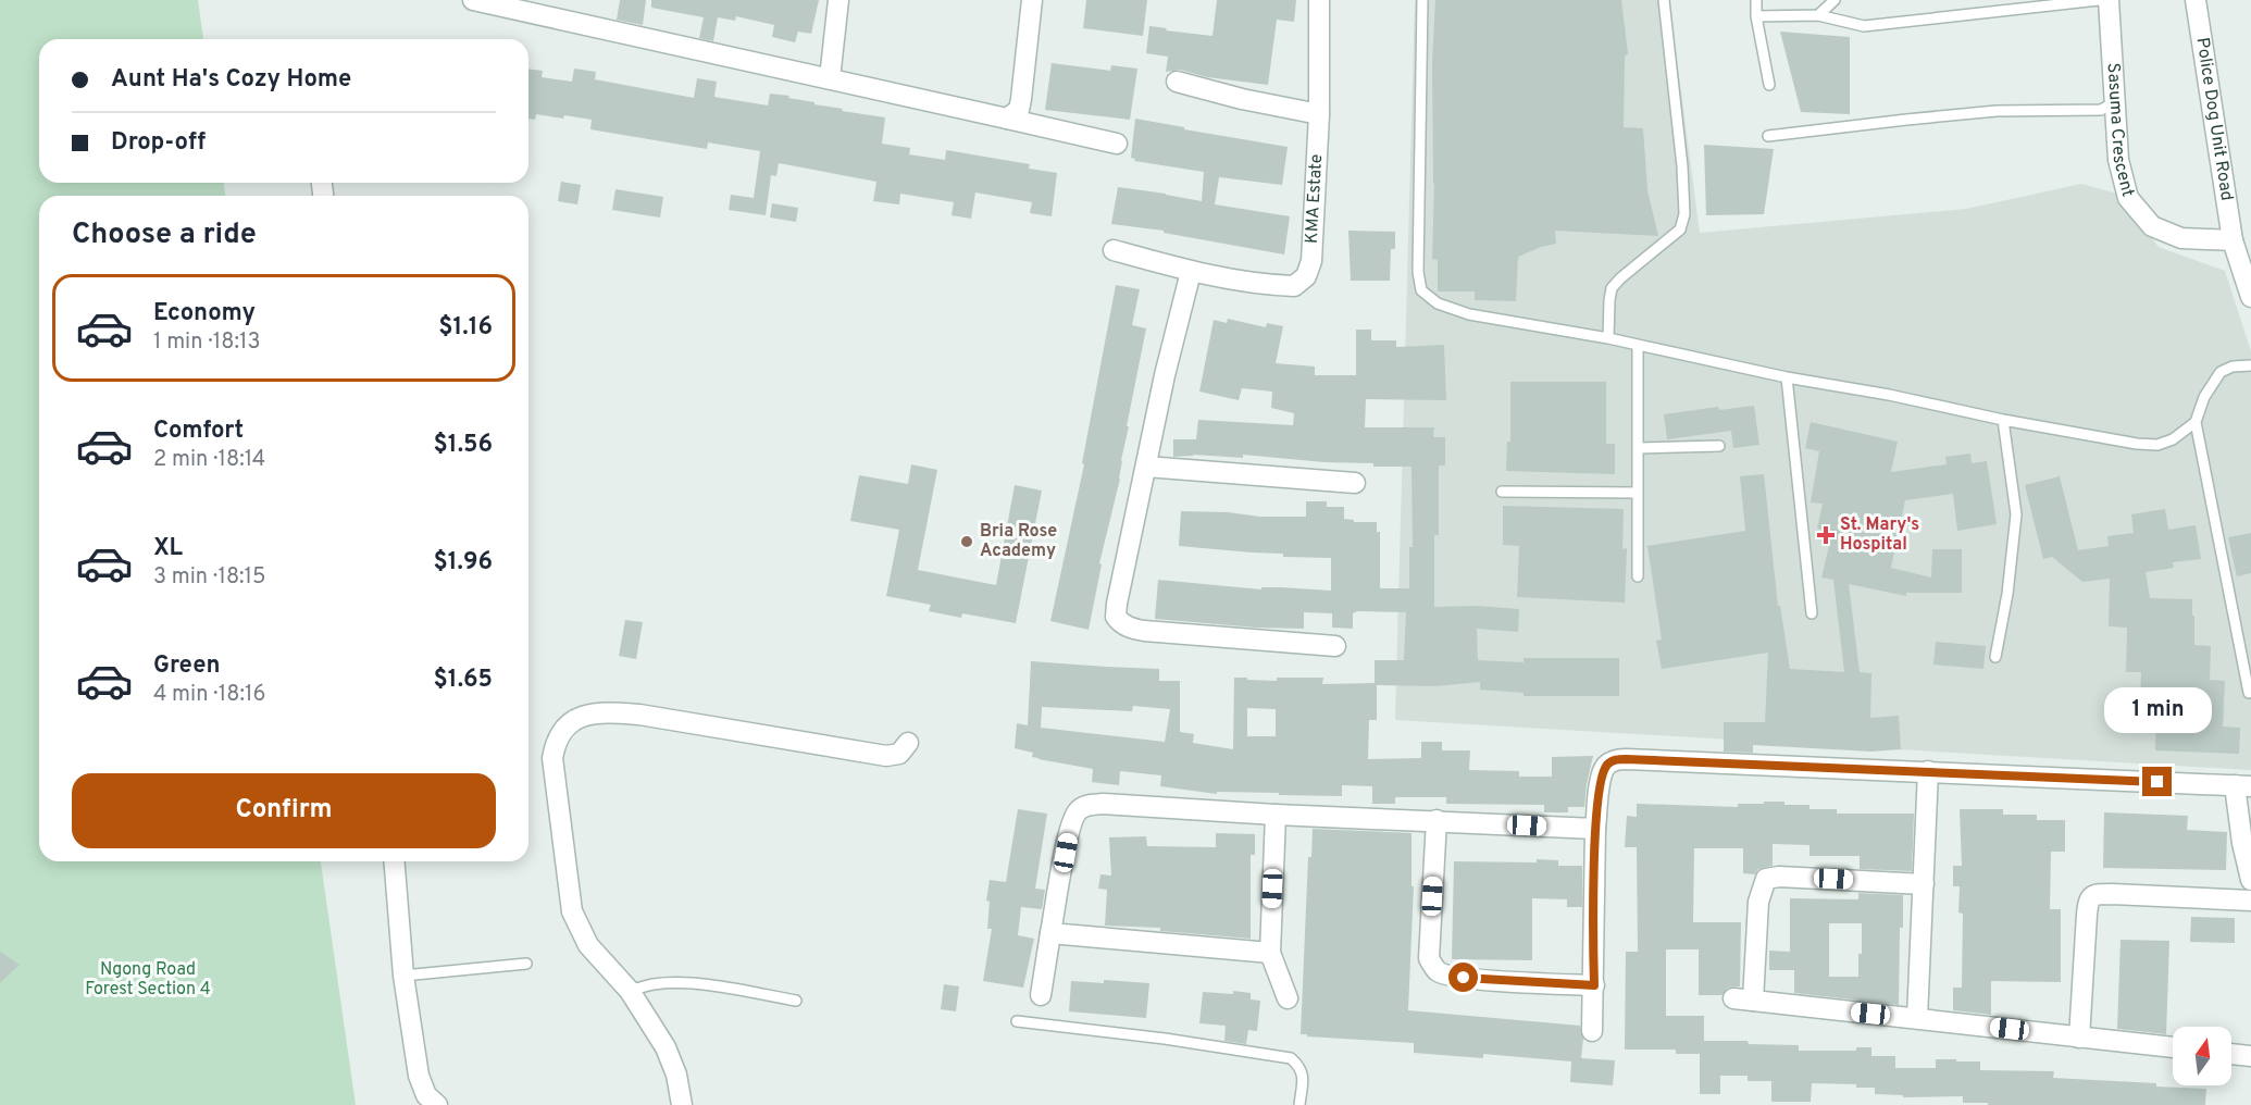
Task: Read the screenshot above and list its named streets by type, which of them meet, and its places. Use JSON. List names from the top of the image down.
{
  "streets": {
    "street": ["Police Dog Unit Road", "Sasuma Crescent", "KMA Estate"]
  },
  "crossings": [
    ["Police Dog Unit Road", "Sasuma Crescent"]
  ],
  "parks": ["Ngong Road Forest Section 4"],
  "places": {
    "health": ["St. Mary's Hospital"],
    "other": ["Bria Rose Academy"]
  },
  "north": "top",
  "page": {
    "banner": ["Aunt Ha's Cozy Home", "Drop-off"],
    "heading": "Choose a ride",
    "list": [
      {
        "name": "Economy",
        "note": "1 min · 18:13",
        "value": "$1.16"
      },
      {
        "name": "Comfort",
        "note": "2 min · 18:14",
        "value": "$1.56"
      },
      {
        "name": "XL",
        "note": "3 min · 18:15",
        "value": "$1.96"
      },
      {
        "name": "Green",
        "note": "4 min · 18:16",
        "value": "$1.65"
      }
    ],
    "bubble": "1 min",
    "buttons": "Confirm"
  }
}
